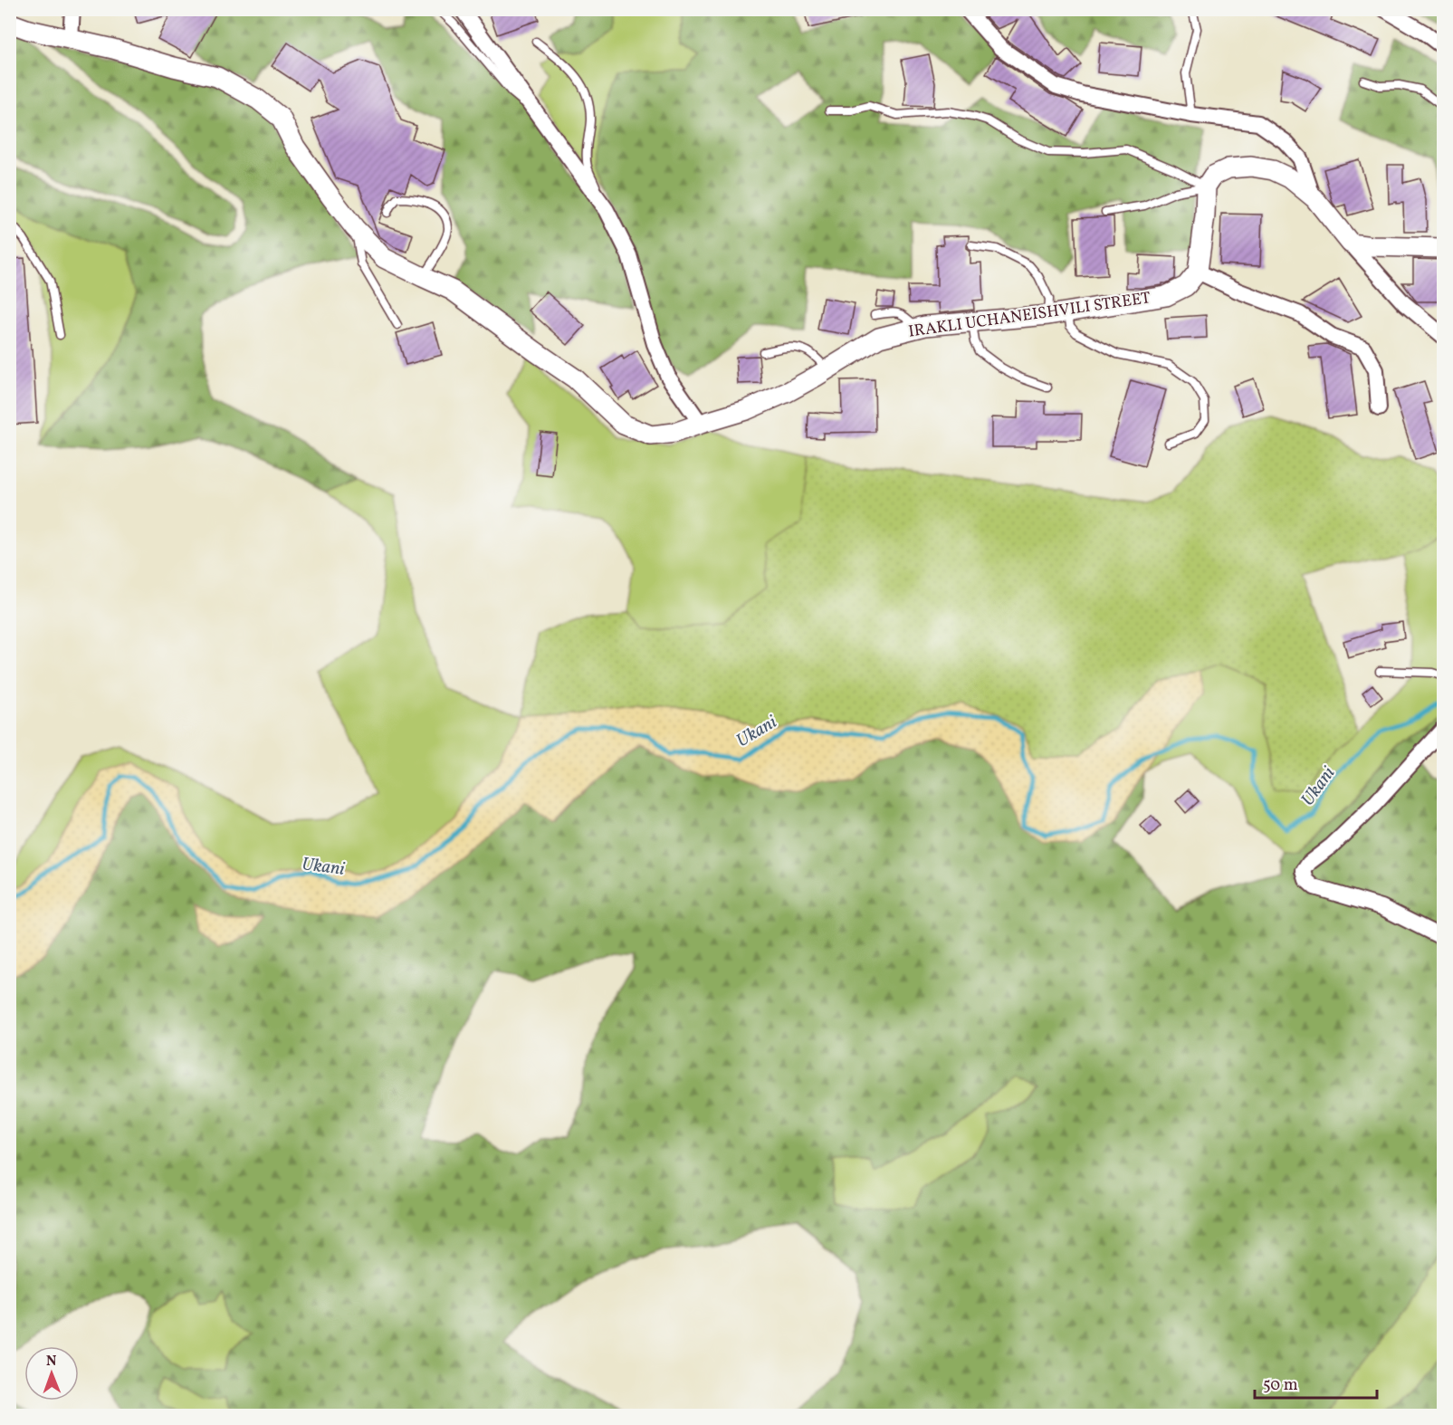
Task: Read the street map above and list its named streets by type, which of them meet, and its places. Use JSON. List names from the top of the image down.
{
  "streets": {
    "street": ["IRAKLI UCHANEISHVILI STREET"]
  },
  "water": ["Ukani"],
  "scale_bar": "50 m",
  "north": "top"
}
